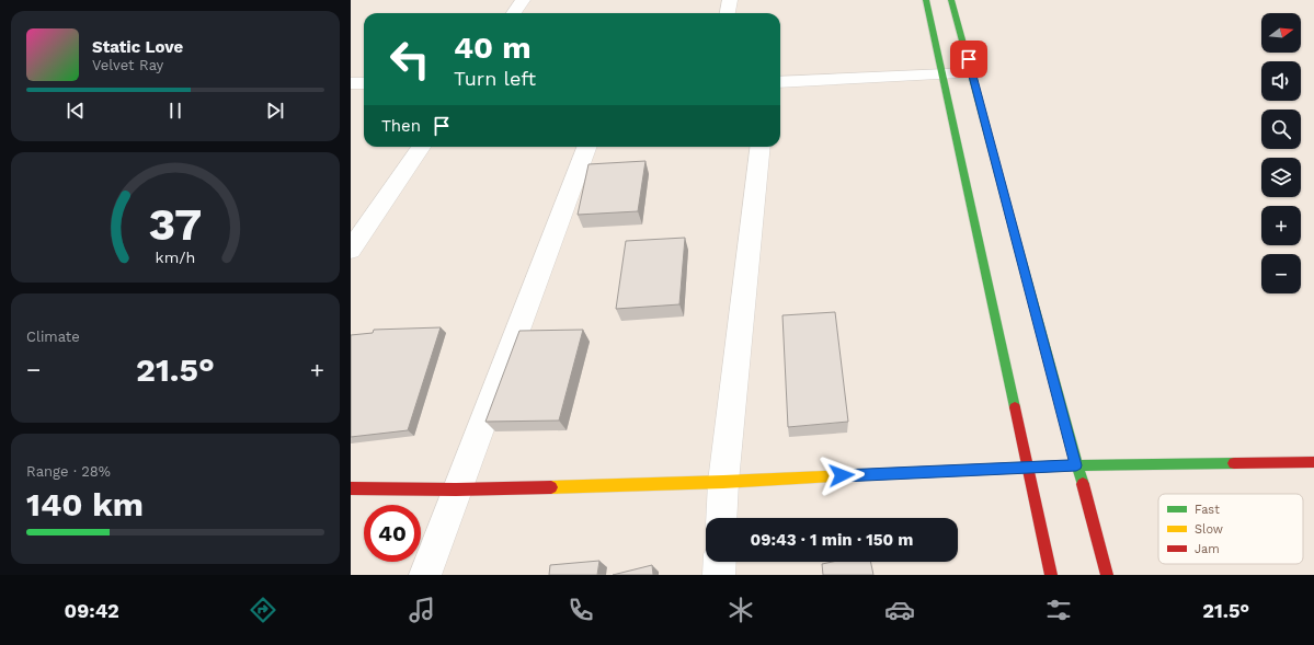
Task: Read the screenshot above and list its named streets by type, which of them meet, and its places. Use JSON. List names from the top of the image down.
{
  "legend": ["Fast", "Slow", "Jam"],
  "north": "right",
  "page": {
    "map_buttons": ["+", "−"],
    "turn": ["40 m", "Turn left"],
    "song": ["Static Love", "Velvet Ray"],
    "then": "Then",
    "tile": [
      "Climate",
      ["Range · 28%", "140 km"]
    ],
    "heat": ["−", "21.5°", "+"],
    "limit": "40",
    "trip": "09:43 · 1 min · 150 m",
    "tabs": ["09:42", "21.5°"],
    "gauge": ["37", "km/h"]
  }
}
